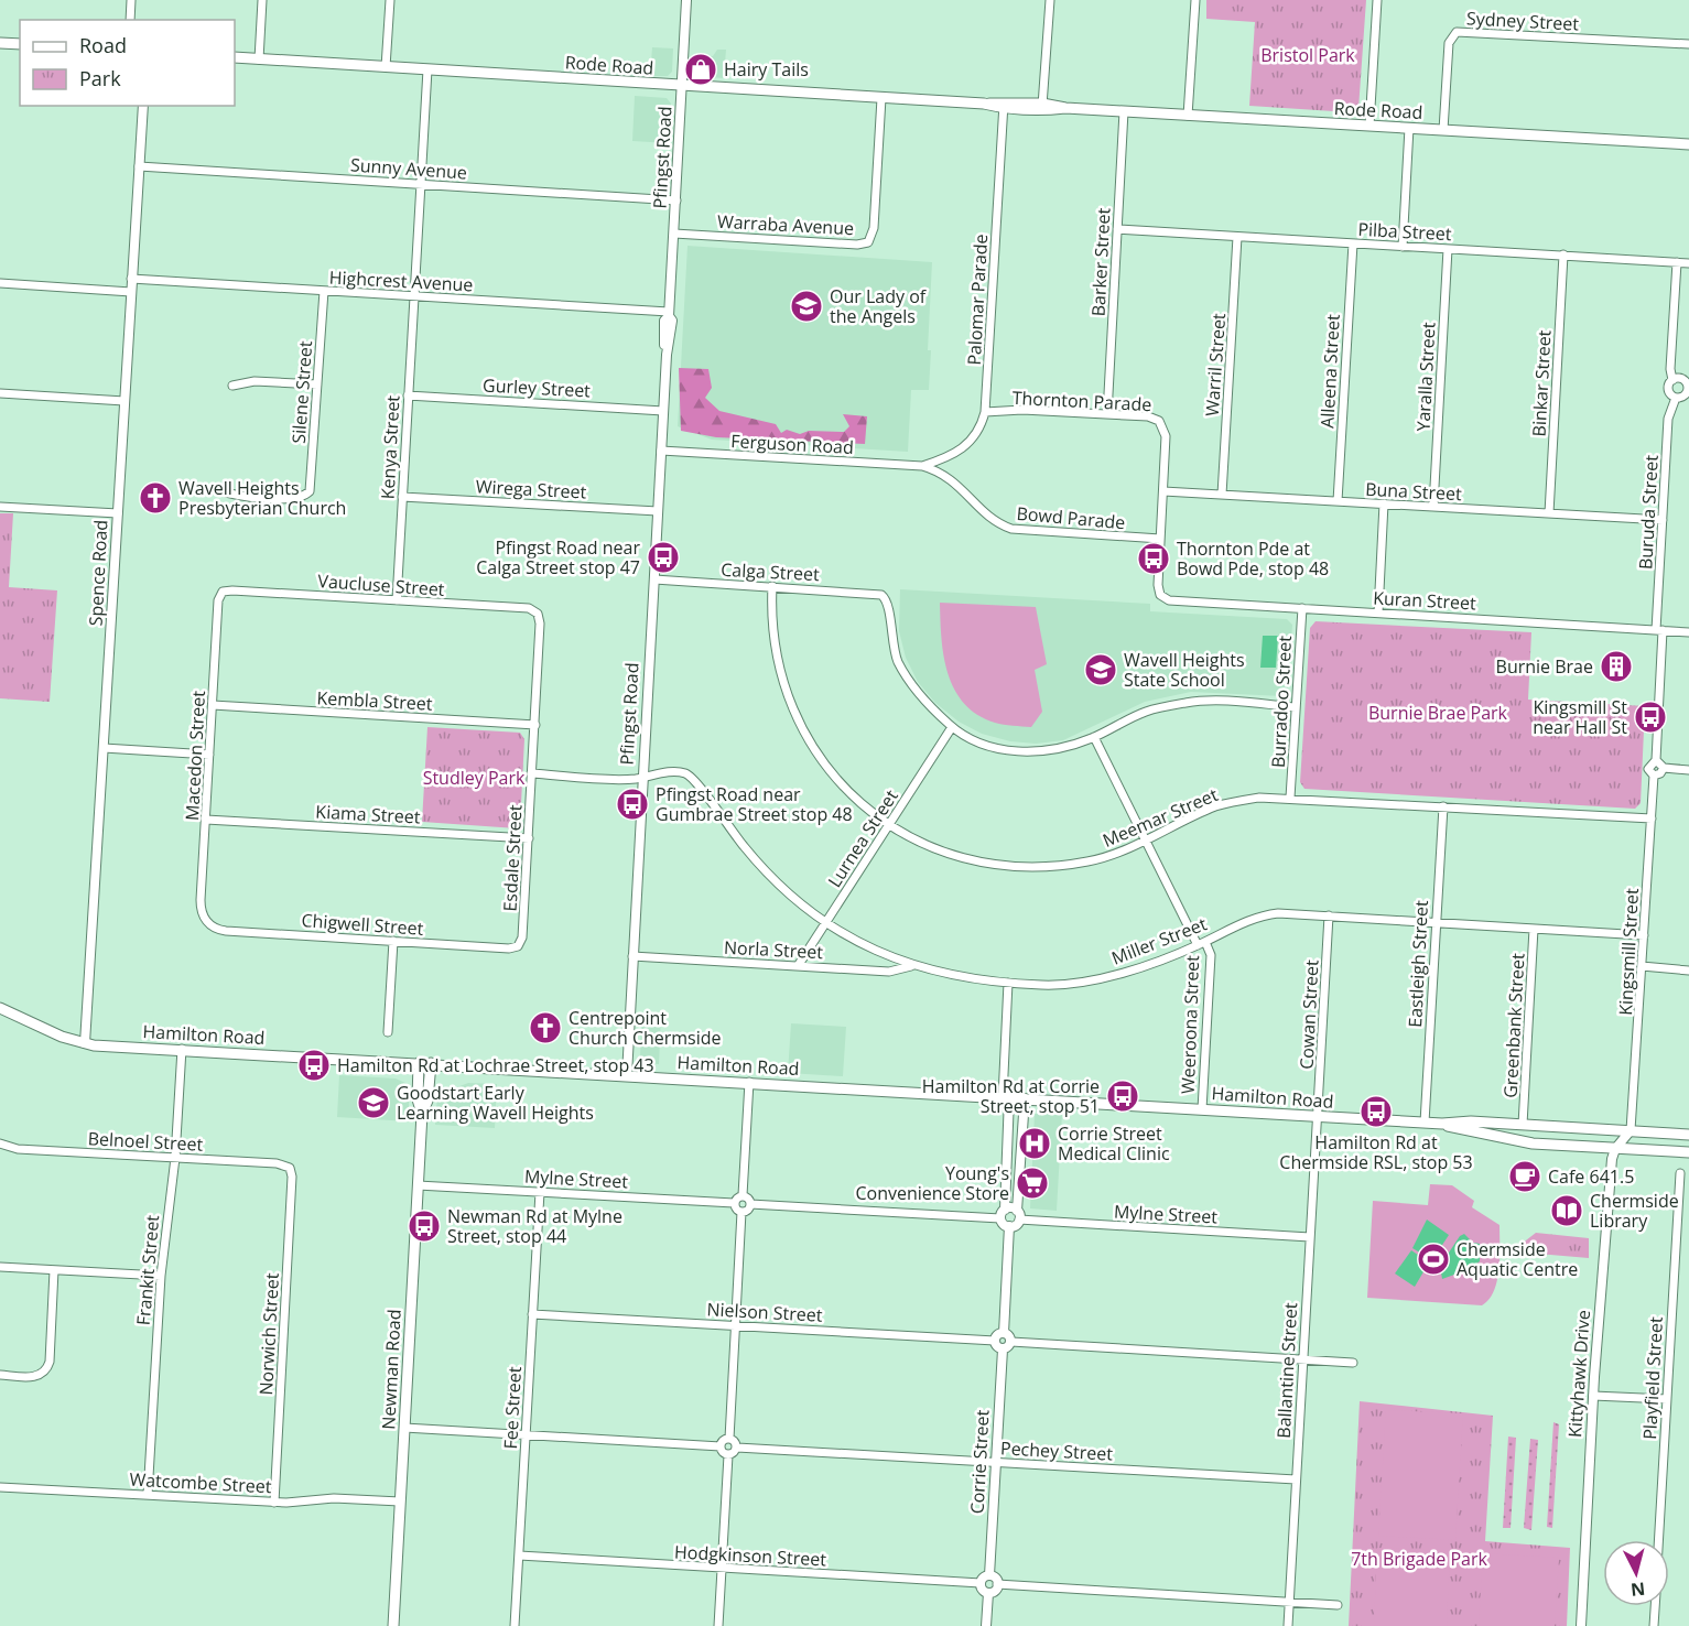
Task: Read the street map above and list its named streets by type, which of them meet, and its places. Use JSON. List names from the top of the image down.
{
  "streets": {
    "main road": ["Rode Road", "Hamilton Road", "Newman Road"],
    "street": [
      "Sydney Street",
      "Pfingst Road",
      "Sunny Avenue",
      "Warraba Avenue",
      "Pilba Street",
      "Barker Street",
      "Highcrest Avenue",
      "Palomar Parade",
      "Warril Street",
      "Alleena Street",
      "Yaralla Street",
      "Binkar Street",
      "Gurley Street",
      "Silene Street",
      "Thornton Parade",
      "Ferguson Road",
      "Kenya Street",
      "Wirega Street",
      "Buna Street",
      "Buruda Street",
      "Bowd Parade",
      "Calga Street",
      "Spence Road",
      "Vaucluse Street",
      "Kuran Street",
      "Kembla Street",
      "Burradoo Street",
      "Macedon Street",
      "Kiama Street",
      "Meemar Street",
      "Lurnea Street",
      "Esdale Street",
      "Chigwell Street",
      "Miller Street",
      "Norla Street",
      "Kingsmill Street",
      "Eastleigh Street",
      "Cowan Street",
      "Weeroona Street",
      "Greenbank Street",
      "Belnoel Street",
      "Mylne Street",
      "Frankit Street",
      "Nielson Street",
      "Norwich Street",
      "Ballantine Street",
      "Kittyhawk Drive",
      "Playfield Street",
      "Fee Street",
      "Pechey Street",
      "Corrie Street",
      "Watcombe Street",
      "Hodgkinson Street"
    ]
  },
  "crossings": [
    ["Sydney Street", "Rode Road"],
    ["Rode Road", "Pfingst Road"],
    ["Rode Road", "Warraba Avenue"],
    ["Rode Road", "Barker Street"],
    ["Rode Road", "Palomar Parade"],
    ["Rode Road", "Kenya Street"],
    ["Pfingst Road", "Sunny Avenue"],
    ["Pfingst Road", "Warraba Avenue"],
    ["Pfingst Road", "Highcrest Avenue"],
    ["Pfingst Road", "Gurley Street"],
    ["Pfingst Road", "Ferguson Road"],
    ["Pfingst Road", "Wirega Street"],
    ["Pfingst Road", "Calga Street"],
    ["Pfingst Road", "Miller Street"],
    ["Pfingst Road", "Norla Street"],
    ["Pfingst Road", "Hamilton Road"],
    ["Sunny Avenue", "Kenya Street"],
    ["Sunny Avenue", "Spence Road"],
    ["Pilba Street", "Barker Street"],
    ["Pilba Street", "Warril Street"],
    ["Pilba Street", "Alleena Street"],
    ["Pilba Street", "Yaralla Street"],
    ["Pilba Street", "Binkar Street"],
    ["Barker Street", "Thornton Parade"],
    ["Highcrest Avenue", "Silene Street"],
    ["Highcrest Avenue", "Kenya Street"],
    ["Highcrest Avenue", "Spence Road"],
    ["Palomar Parade", "Thornton Parade"],
    ["Palomar Parade", "Ferguson Road"],
    ["Palomar Parade", "Bowd Parade"],
    ["Warril Street", "Buna Street"],
    ["Alleena Street", "Buna Street"],
    ["Yaralla Street", "Buna Street"],
    ["Binkar Street", "Buna Street"],
    ["Gurley Street", "Kenya Street"],
    ["Thornton Parade", "Buna Street"],
    ["Thornton Parade", "Bowd Parade"],
    ["Thornton Parade", "Kuran Street"],
    ["Ferguson Road", "Bowd Parade"],
    ["Kenya Street", "Wirega Street"],
    ["Kenya Street", "Vaucluse Street"],
    ["Buna Street", "Buruda Street"],
    ["Buruda Street", "Kuran Street"],
    ["Calga Street", "Meemar Street"],
    ["Calga Street", "Lurnea Street"],
    ["Spence Road", "Hamilton Road"],
    ["Vaucluse Street", "Macedon Street"],
    ["Vaucluse Street", "Esdale Street"],
    ["Kuran Street", "Burradoo Street"],
    ["Kembla Street", "Macedon Street"],
    ["Kembla Street", "Esdale Street"],
    ["Burradoo Street", "Meemar Street"],
    ["Macedon Street", "Kiama Street"],
    ["Macedon Street", "Chigwell Street"],
    ["Kiama Street", "Esdale Street"],
    ["Meemar Street", "Lurnea Street"],
    ["Meemar Street", "Kingsmill Street"],
    ["Meemar Street", "Eastleigh Street"],
    ["Meemar Street", "Weeroona Street"],
    ["Lurnea Street", "Miller Street"],
    ["Lurnea Street", "Norla Street"],
    ["Esdale Street", "Chigwell Street"],
    ["Esdale Street", "Miller Street"],
    ["Miller Street", "Norla Street"],
    ["Miller Street", "Kingsmill Street"],
    ["Miller Street", "Eastleigh Street"],
    ["Miller Street", "Cowan Street"],
    ["Miller Street", "Weeroona Street"],
    ["Miller Street", "Greenbank Street"],
    ["Kingsmill Street", "Hamilton Road"],
    ["Eastleigh Street", "Hamilton Road"],
    ["Cowan Street", "Hamilton Road"],
    ["Cowan Street", "Ballantine Street"],
    ["Weeroona Street", "Hamilton Road"],
    ["Greenbank Street", "Hamilton Road"],
    ["Hamilton Road", "Frankit Street"],
    ["Hamilton Road", "Newman Road"],
    ["Hamilton Road", "Ballantine Street"],
    ["Hamilton Road", "Kittyhawk Drive"],
    ["Belnoel Street", "Frankit Street"],
    ["Belnoel Street", "Norwich Street"],
    ["Mylne Street", "Newman Road"],
    ["Mylne Street", "Ballantine Street"],
    ["Mylne Street", "Fee Street"],
    ["Frankit Street", "Watcombe Street"],
    ["Nielson Street", "Fee Street"],
    ["Nielson Street", "Corrie Street"],
    ["Norwich Street", "Watcombe Street"],
    ["Newman Road", "Watcombe Street"],
    ["Ballantine Street", "Pechey Street"],
    ["Fee Street", "Hodgkinson Street"],
    ["Pechey Street", "Corrie Street"],
    ["Corrie Street", "Hodgkinson Street"]
  ],
  "parks": [
    "Bristol Park",
    "Burnie Brae Park",
    "Studley Park",
    "7th Brigade Park"
  ],
  "places": {
    "shop": ["Hairy Tails"],
    "school or university": ["Our Lady of the Angels", "Wavell Heights State School", "Goodstart Early Learning Wavell Heights"],
    "church": ["Wavell Heights Presbyterian Church", "Centrepoint Church Chermside"],
    "bus stop": [
      "Pfingst Road near Calga Street stop 47",
      "Thornton Pde at Bowd Pde, stop 48",
      "Kingsmill St near Hall St",
      "Pfingst Road near Gumbrae Street stop 48",
      "Hamilton Rd at Lochrae Street, stop 43",
      "Hamilton Rd at Corrie Street, stop 51",
      "Hamilton Rd at Chermside RSL, stop 53",
      "Newman Rd at Mylne Street, stop 44"
    ],
    "building": ["Burnie Brae"],
    "hospital": ["Corrie Street Medical Clinic"],
    "cafe": ["Cafe 641.5"],
    "supermarket": ["Young's Convenience Store"],
    "library": ["Chermside Library"],
    "sports": ["Chermside Aquatic Centre"]
  },
  "legend": ["Road", "Park"],
  "north": "bottom"
}
